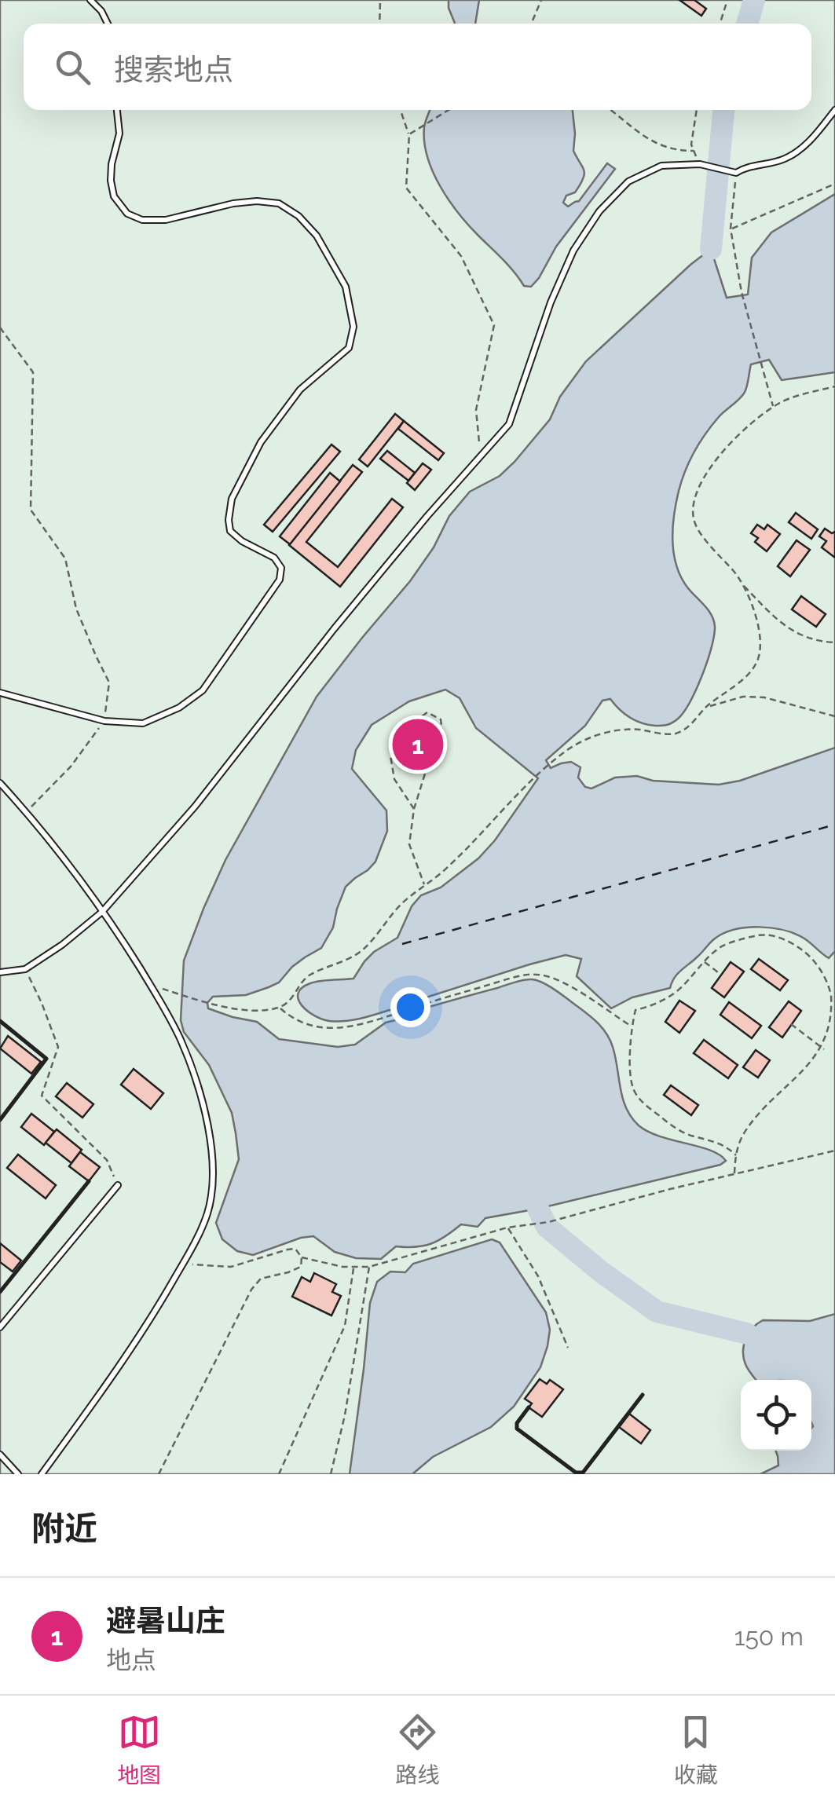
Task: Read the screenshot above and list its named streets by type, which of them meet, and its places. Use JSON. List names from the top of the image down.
{
  "page": {
    "search": "搜索地点",
    "pins": "1",
    "heading": "附近",
    "list": [
      {
        "mark": "1",
        "name": "避暑山庄",
        "note": "地点",
        "value": "150 m"
      }
    ],
    "nav": ["地图", "路线", "收藏"]
  }
}
